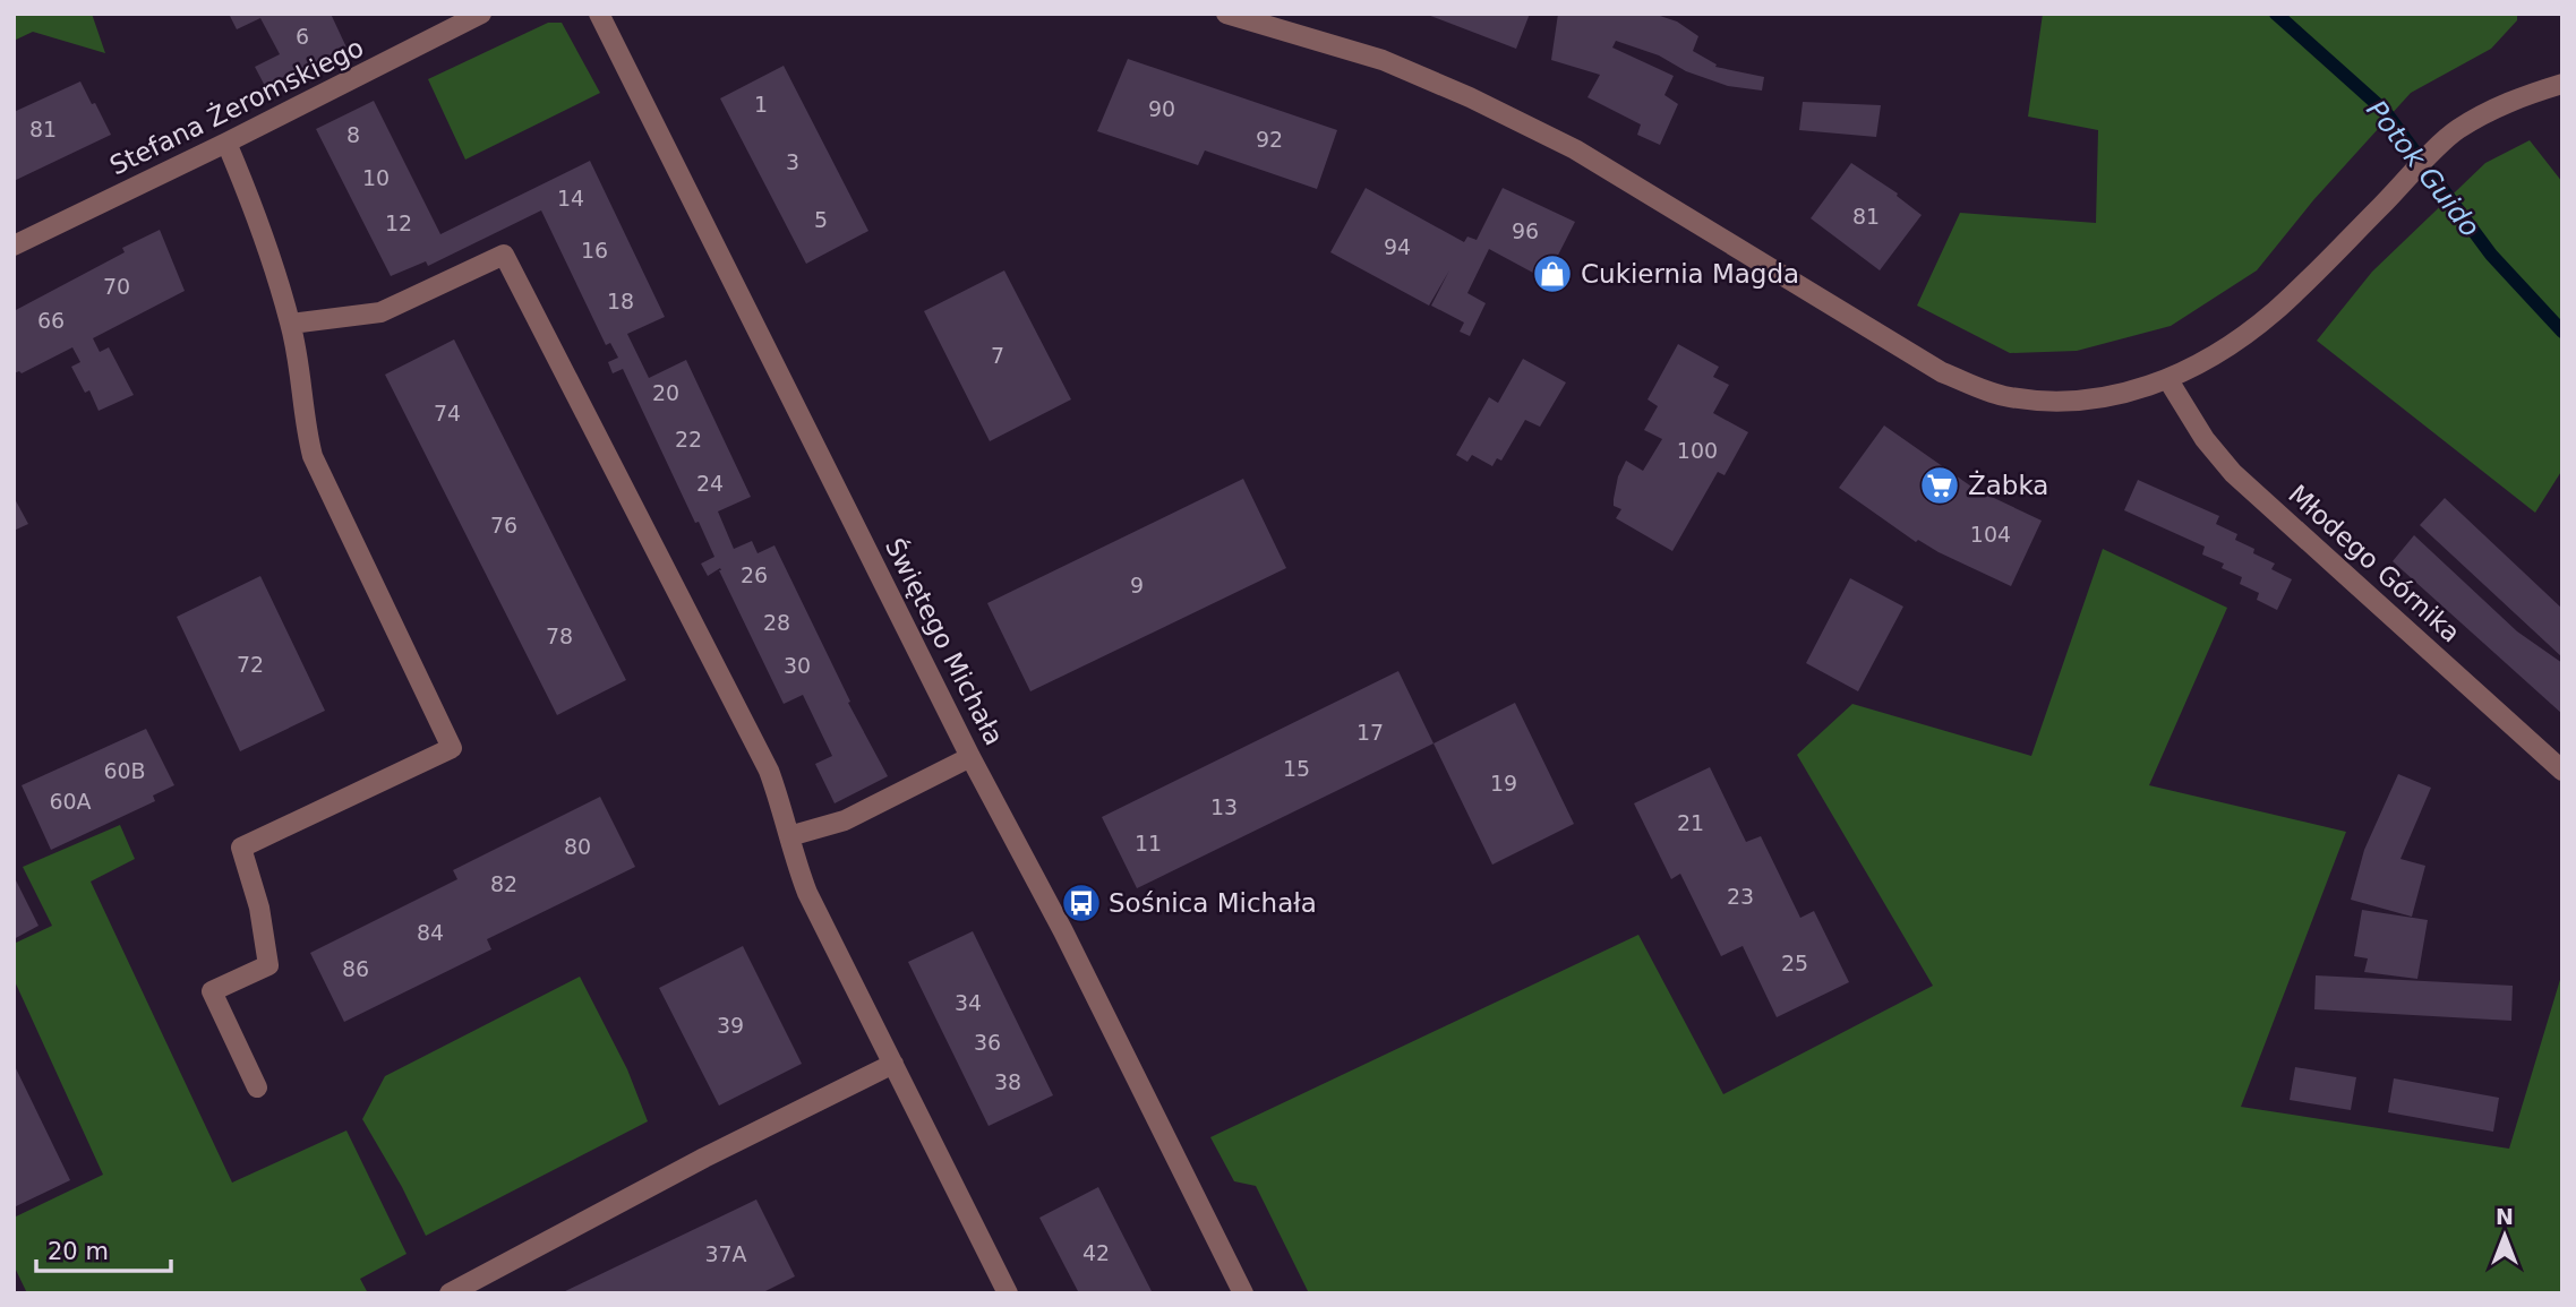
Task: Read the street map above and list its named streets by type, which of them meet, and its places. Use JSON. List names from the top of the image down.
{
  "streets": {
    "street": ["Stefana Żeromskiego", "Młodego Górnika", "Świętego Michała"]
  },
  "water": ["Potok Guido"],
  "places": {
    "shop": ["Cukiernia Magda"],
    "supermarket": ["Żabka"],
    "bus stop": ["Sośnica Michała"]
  },
  "house_numbers": [
    "6",
    "1",
    "90",
    "81",
    "8",
    "92",
    "3",
    "10",
    "14",
    "81",
    "5",
    "12",
    "96",
    "94",
    "16",
    "70",
    "18",
    "66",
    "7",
    "20",
    "74",
    "22",
    "100",
    "24",
    "76",
    "104",
    "26",
    "9",
    "28",
    "78",
    "72",
    "30",
    "17",
    "15",
    "60B",
    "19",
    "60A",
    "13",
    "21",
    "11",
    "80",
    "82",
    "23",
    "84",
    "25",
    "86",
    "34",
    "39",
    "36",
    "38",
    "42",
    "37A"
  ],
  "scale_bar": "20 m",
  "north": "top"
}
